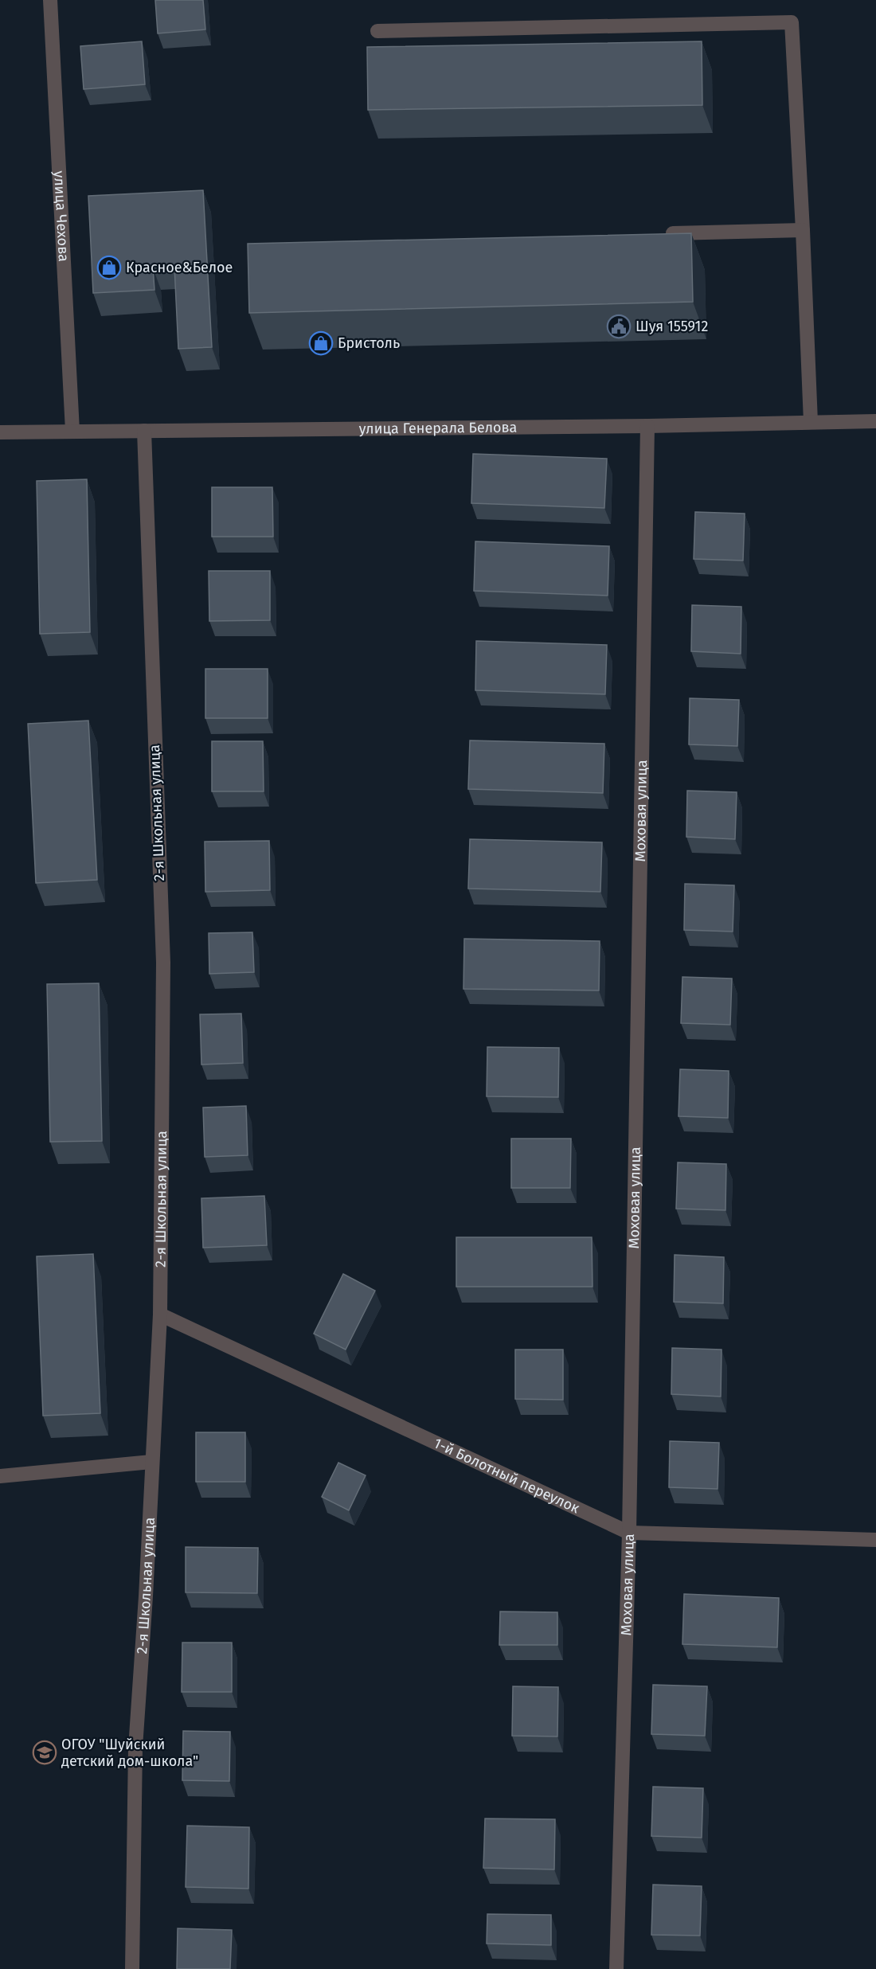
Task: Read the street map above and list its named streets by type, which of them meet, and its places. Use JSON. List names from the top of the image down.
{
  "streets": {
    "street": [
      "улица Чехова",
      "улица Генерала Белова",
      "Моховая улица",
      "2-я Школьная улица",
      "1-й Болотный переулок"
    ]
  },
  "crossings": [
    ["улица Чехова", "улица Генерала Белова"],
    ["улица Генерала Белова", "Моховая улица"],
    ["улица Генерала Белова", "2-я Школьная улица"],
    ["Моховая улица", "1-й Болотный переулок"],
    ["2-я Школьная улица", "1-й Болотный переулок"]
  ],
  "places": {
    "shop": ["Красное&Белое", "Бристоль"],
    "public building": ["Шуя 155912"],
    "school or university": ["ОГОУ \"Шуйский детский дом-школа\""]
  }
}
